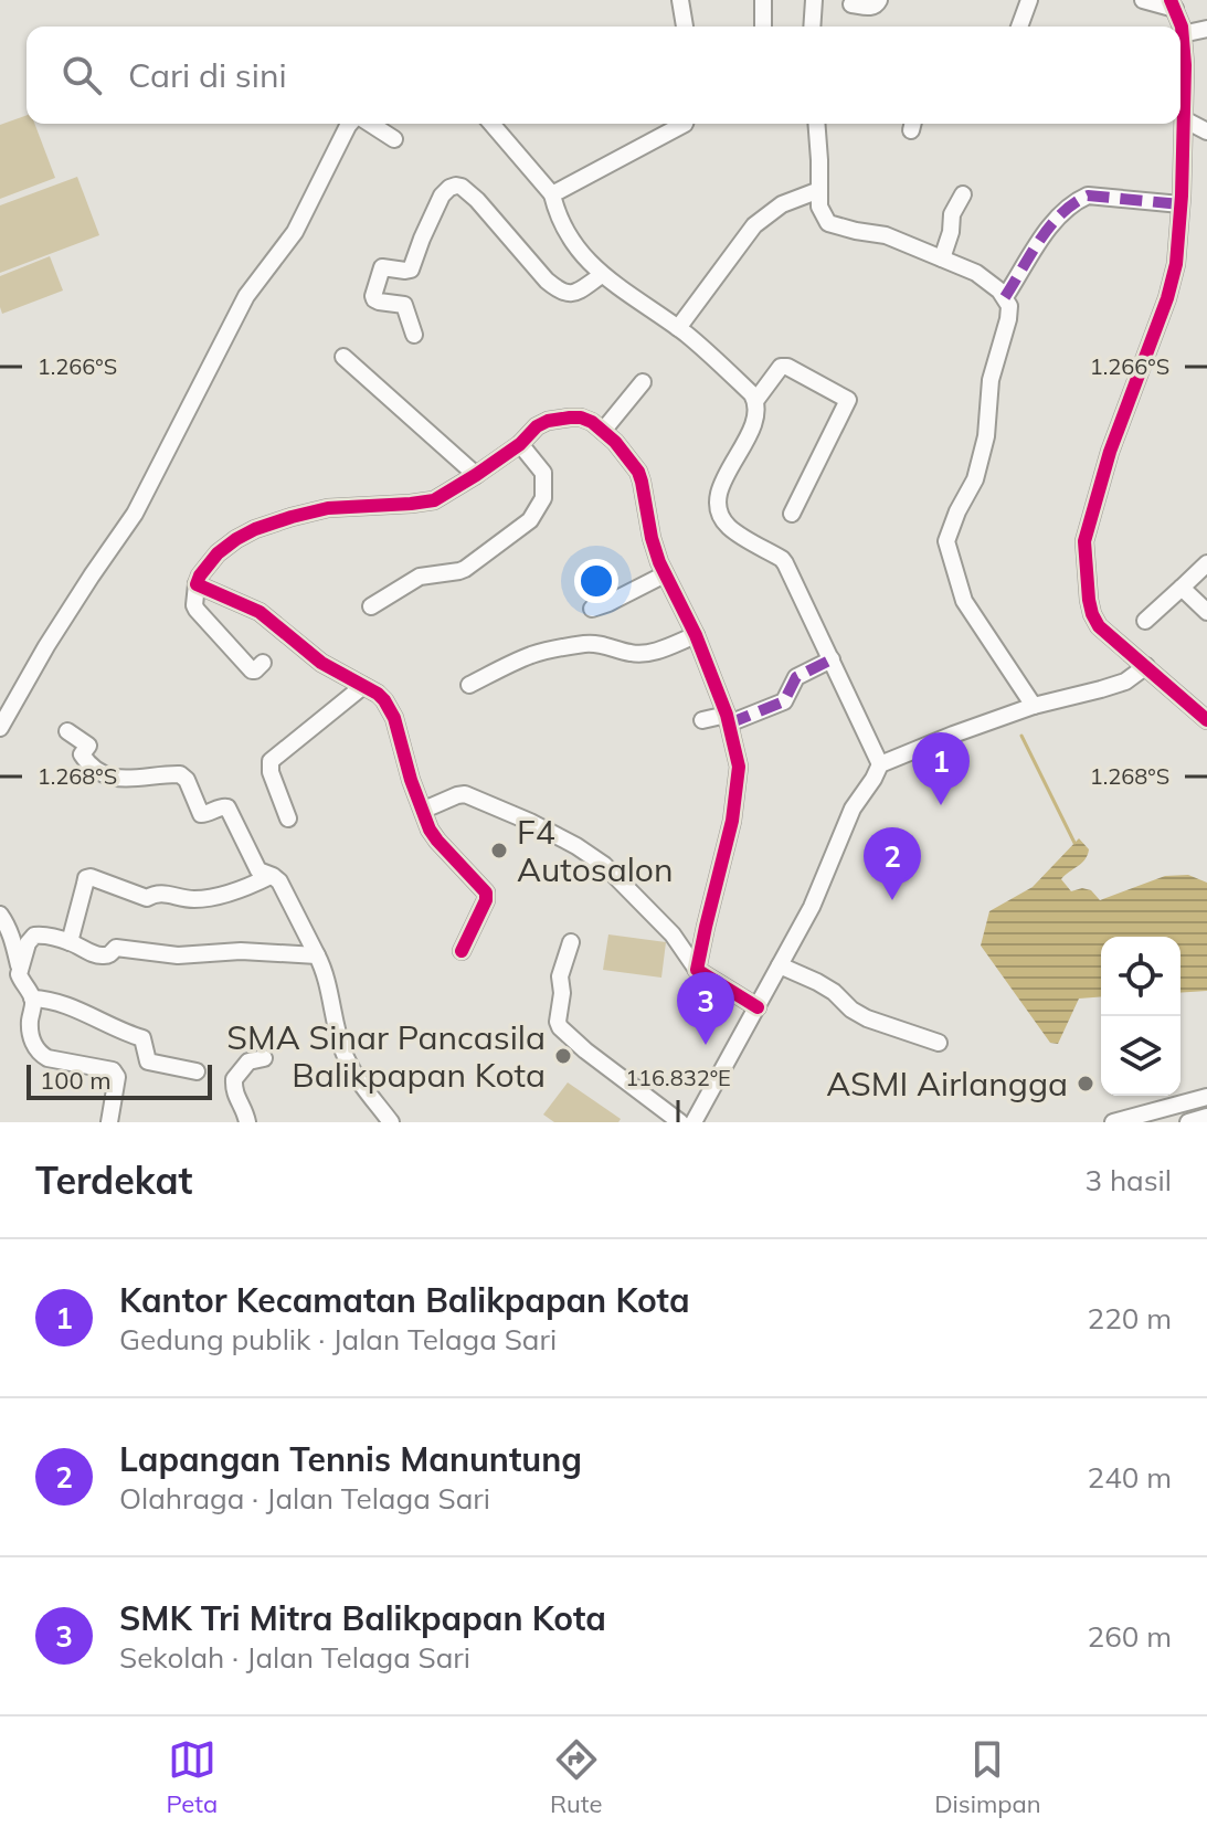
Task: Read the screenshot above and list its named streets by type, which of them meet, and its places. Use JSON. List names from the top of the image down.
{
  "places": ["F4 Autosalon", "SMA Sinar Pancasila Balikpapan Kota", "ASMI Airlangga"],
  "scale_bar": "100 m",
  "page": {
    "search": "Cari di sini",
    "pins": ["1", "2", "3"],
    "scale": "100 m",
    "heading": ["Terdekat", "3 hasil"],
    "list": [
      {
        "mark": "1",
        "name": "Kantor Kecamatan Balikpapan Kota",
        "note": "Gedung publik · Jalan Telaga Sari",
        "value": "220 m"
      },
      {
        "mark": "2",
        "name": "Lapangan Tennis Manuntung",
        "note": "Olahraga · Jalan Telaga Sari",
        "value": "240 m"
      },
      {
        "mark": "3",
        "name": "SMK Tri Mitra Balikpapan Kota",
        "note": "Sekolah · Jalan Telaga Sari",
        "value": "260 m"
      }
    ],
    "nav": ["Peta", "Rute", "Disimpan"]
  },
  "coordinates": ["1.266°S", "1.268°S", "116.832°E"]
}
